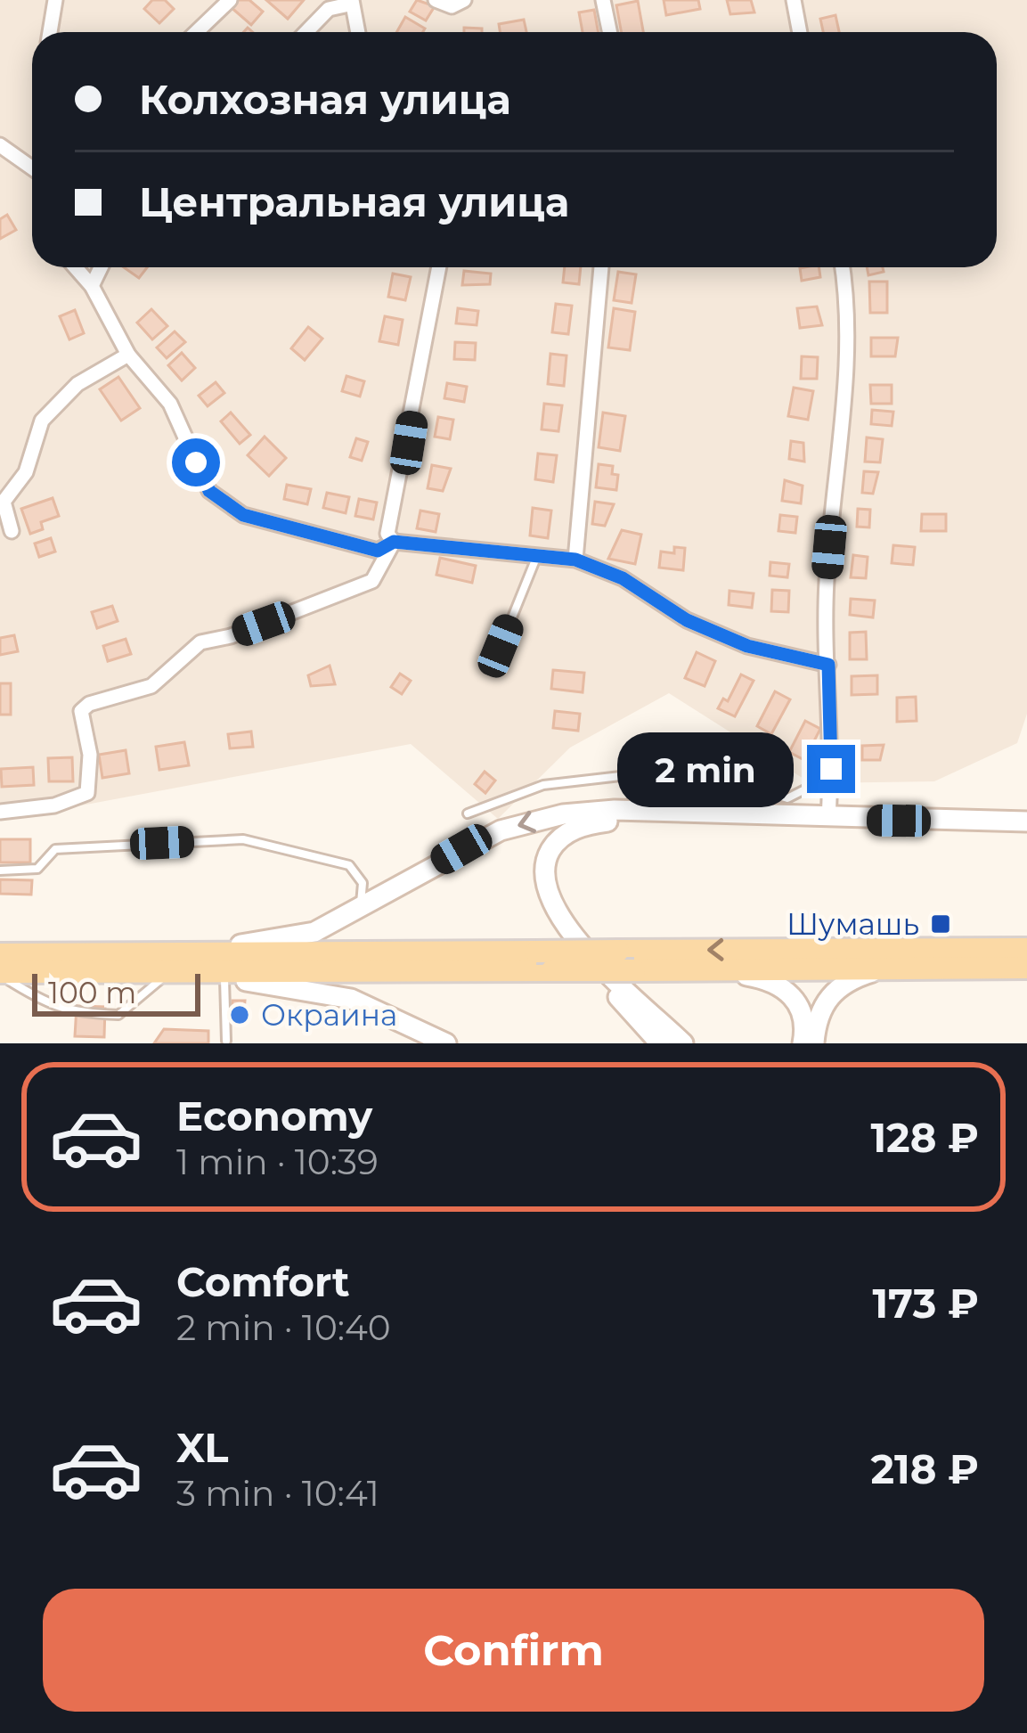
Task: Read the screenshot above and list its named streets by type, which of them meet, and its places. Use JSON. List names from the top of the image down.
{
  "places": {
    "transit": ["Шумашь"],
    "other": ["Окраина"]
  },
  "scale_bar": "100 m",
  "page": {
    "banner": ["Колхозная улица", "Центральная улица"],
    "bubble": "2 min",
    "scale": "100 m",
    "list": [
      {
        "name": "Economy",
        "note": "1 min · 10:39",
        "value": "128 ₽"
      },
      {
        "name": "Comfort",
        "note": "2 min · 10:40",
        "value": "173 ₽"
      },
      {
        "name": "XL",
        "note": "3 min · 10:41",
        "value": "218 ₽"
      }
    ],
    "buttons": "Confirm"
  }
}
